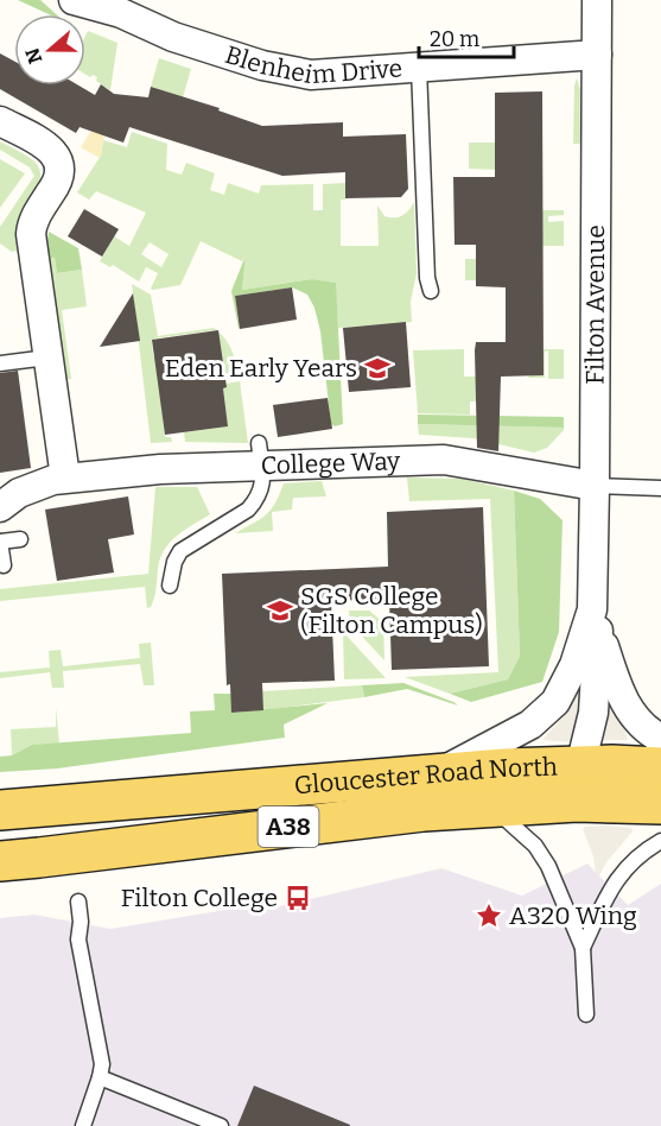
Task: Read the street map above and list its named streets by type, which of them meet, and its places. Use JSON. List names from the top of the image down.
{
  "streets": {
    "main road": ["Gloucester Road North", "A38"],
    "street": ["Blenheim Drive", "Filton Avenue", "College Way"]
  },
  "crossings": [
    ["Blenheim Drive", "Filton Avenue"],
    ["Filton Avenue", "College Way"],
    ["Filton Avenue", "Gloucester Road North"],
    ["Filton Avenue", "A38"],
    ["Gloucester Road North", "A38"]
  ],
  "places": {
    "school or university": ["Eden Early Years", "SGS College (Filton Campus)"],
    "bus stop": ["Filton College"],
    "place": ["A320 Wing"]
  },
  "scale_bar": "20 m",
  "north": "left"
}
